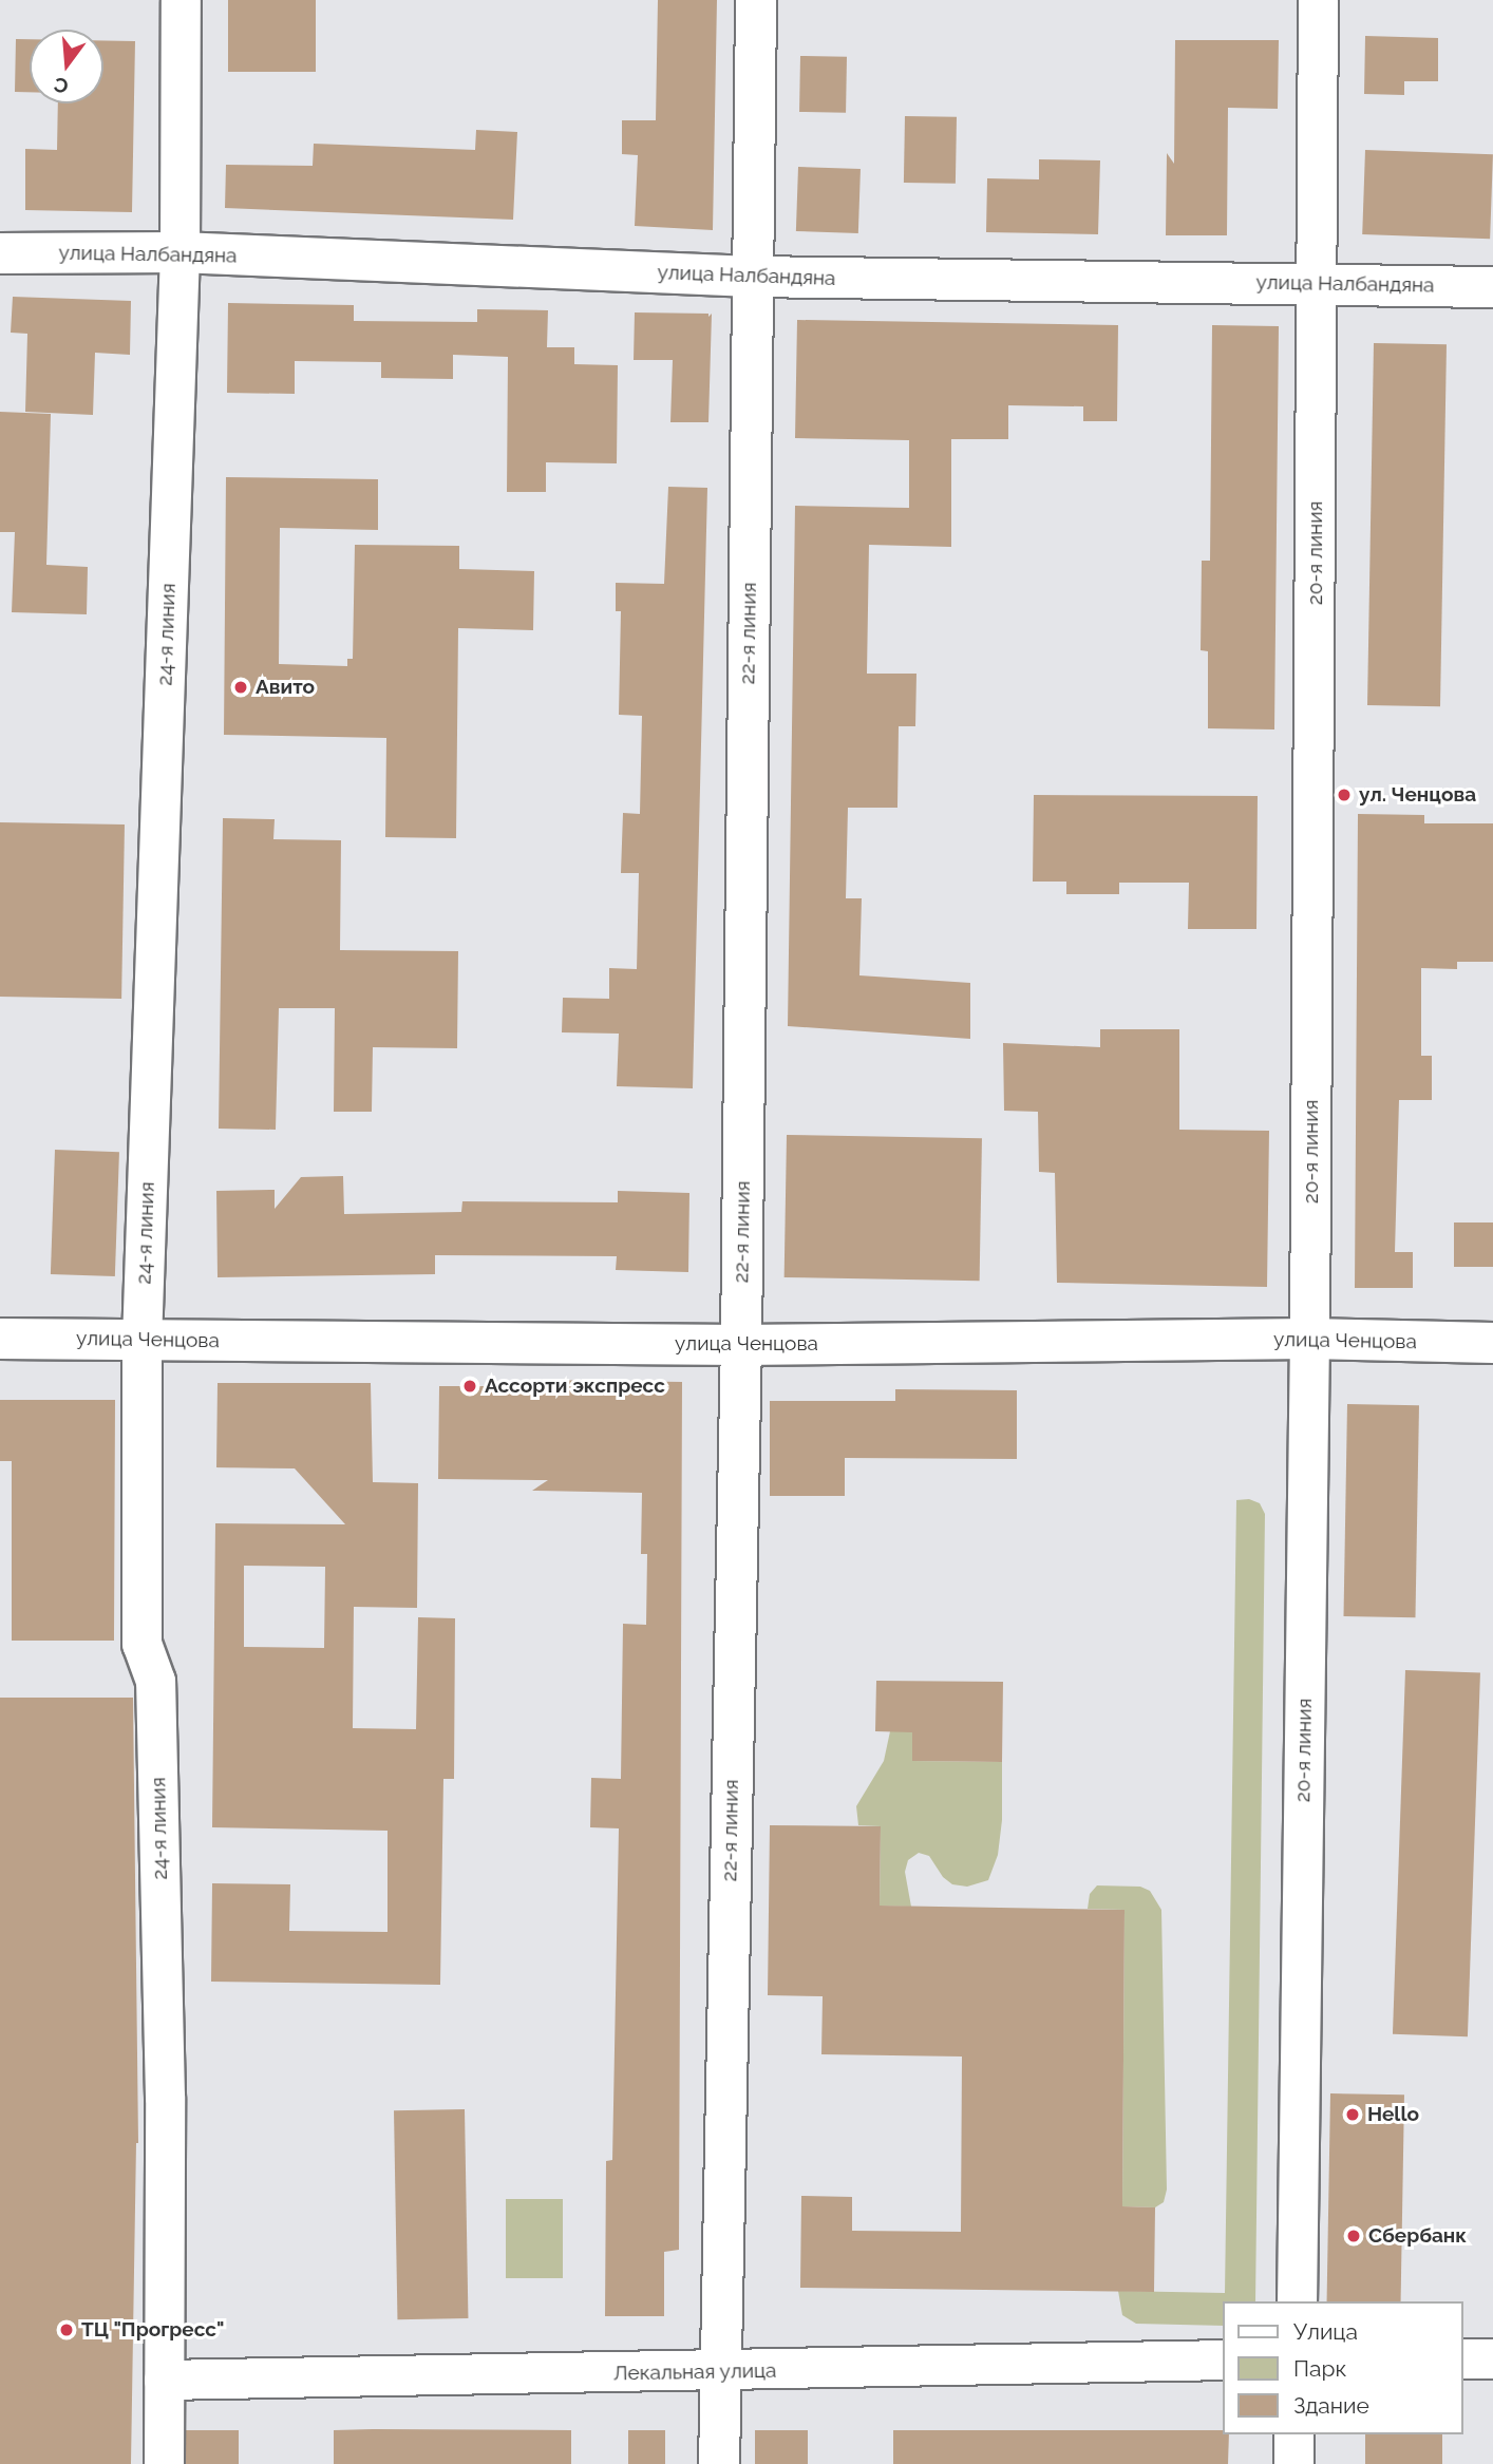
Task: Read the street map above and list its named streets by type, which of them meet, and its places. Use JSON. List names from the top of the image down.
{
  "streets": {
    "street": [
      "улица Налбандяна",
      "20-я линия",
      "22-я линия",
      "24-я линия",
      "улица Ченцова",
      "Лекальная улица"
    ]
  },
  "crossings": [
    ["улица Налбандяна", "20-я линия"],
    ["улица Налбандяна", "22-я линия"],
    ["улица Налбандяна", "24-я линия"],
    ["20-я линия", "улица Ченцова"],
    ["22-я линия", "улица Ченцова"],
    ["22-я линия", "Лекальная улица"],
    ["24-я линия", "улица Ченцова"],
    ["24-я линия", "Лекальная улица"]
  ],
  "places": [
    "Авито",
    "ул. Ченцова",
    "Ассорти экспресс",
    "Hello",
    "Сбербанк",
    "ТЦ \"Прогресс\""
  ],
  "legend": ["Улица", "Парк", "Здание"],
  "north": "bottom"
}
